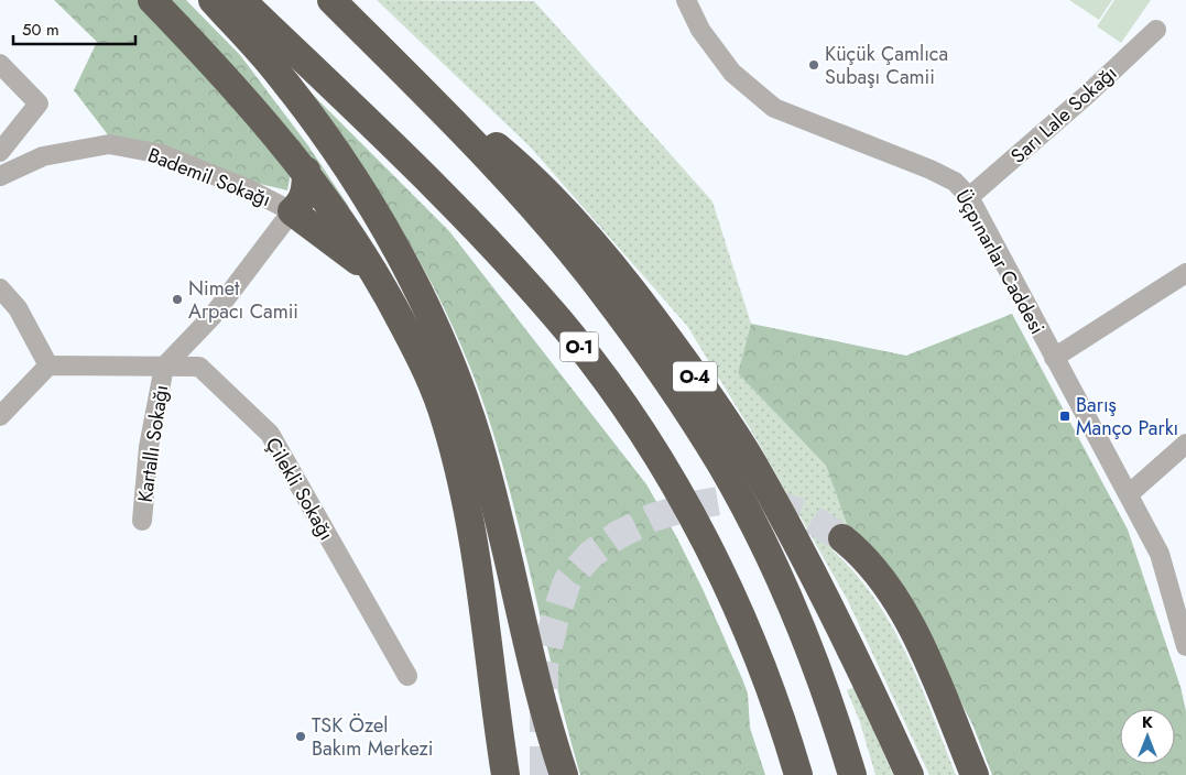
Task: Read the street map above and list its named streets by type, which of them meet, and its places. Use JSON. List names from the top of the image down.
{
  "streets": {
    "highway": ["O-1", "O-4"],
    "street": [
      "Sarı Lale Sokağı",
      "Bademil Sokağı",
      "Üçpınarlar Caddesi",
      "Kartallı Sokağı",
      "Çilekli Sokağı"
    ]
  },
  "crossings": [
    ["Sarı Lale Sokağı", "Üçpınarlar Caddesi"],
    ["O-1", "O-4"],
    ["Kartallı Sokağı", "Çilekli Sokağı"]
  ],
  "places": {
    "other": ["Küçük Çamlıca Subaşı Camii", "Nimet Arpacı Camii", "TSK Özel Bakım Merkezi"],
    "transit": ["Barış Manço Parkı"]
  },
  "scale_bar": "50 m",
  "north": "top"
}
